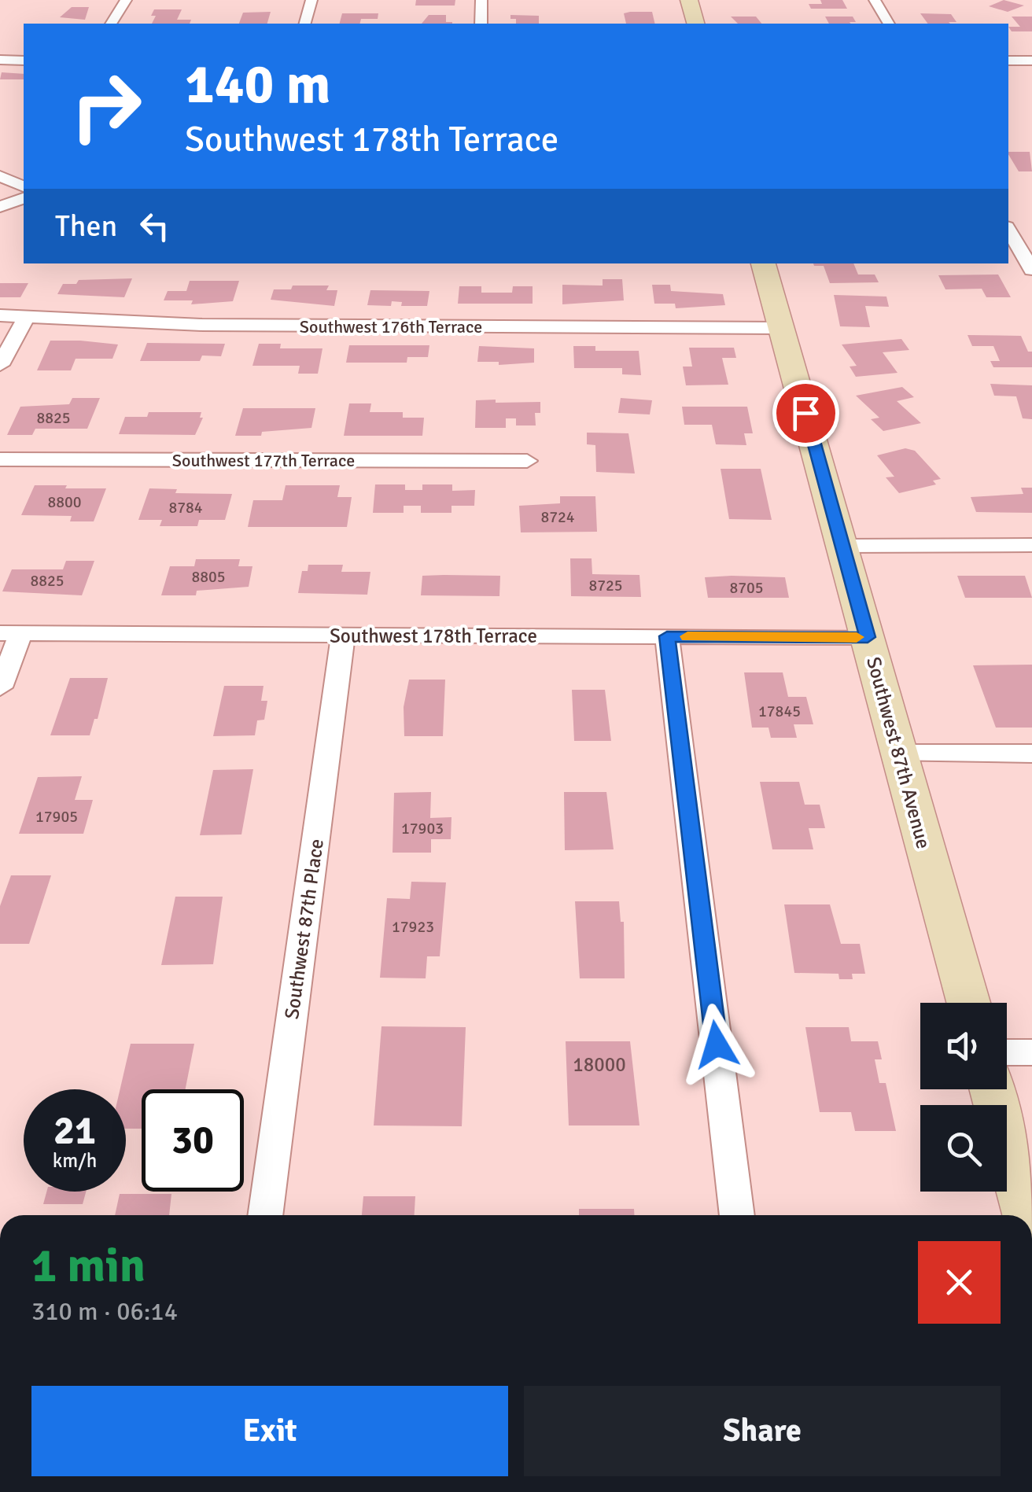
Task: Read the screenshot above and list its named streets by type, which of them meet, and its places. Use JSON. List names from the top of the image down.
{
  "streets": {
    "street": [
      "Southwest 176th Terrace",
      "Southwest 177th Terrace",
      "Southwest 178th Terrace",
      "Southwest 87th Avenue",
      "Southwest 87th Place"
    ]
  },
  "crossings": [
    ["Southwest 176th Terrace", "Southwest 87th Avenue"],
    ["Southwest 178th Terrace", "Southwest 87th Avenue"],
    ["Southwest 178th Terrace", "Southwest 87th Place"]
  ],
  "house_numbers": [
    "8825",
    "8800",
    "8784",
    "8724",
    "8805",
    "8825",
    "8725",
    "8705",
    "17845",
    "17905",
    "17903",
    "17923",
    "18000"
  ],
  "page": {
    "turn": ["140 m", "Southwest 178th Terrace"],
    "then": "Then",
    "speed": "21 km/h",
    "limit": "30",
    "heading": ["1 min", "310 m · 06:14"],
    "buttons": ["Exit", "Share"]
  }
}
